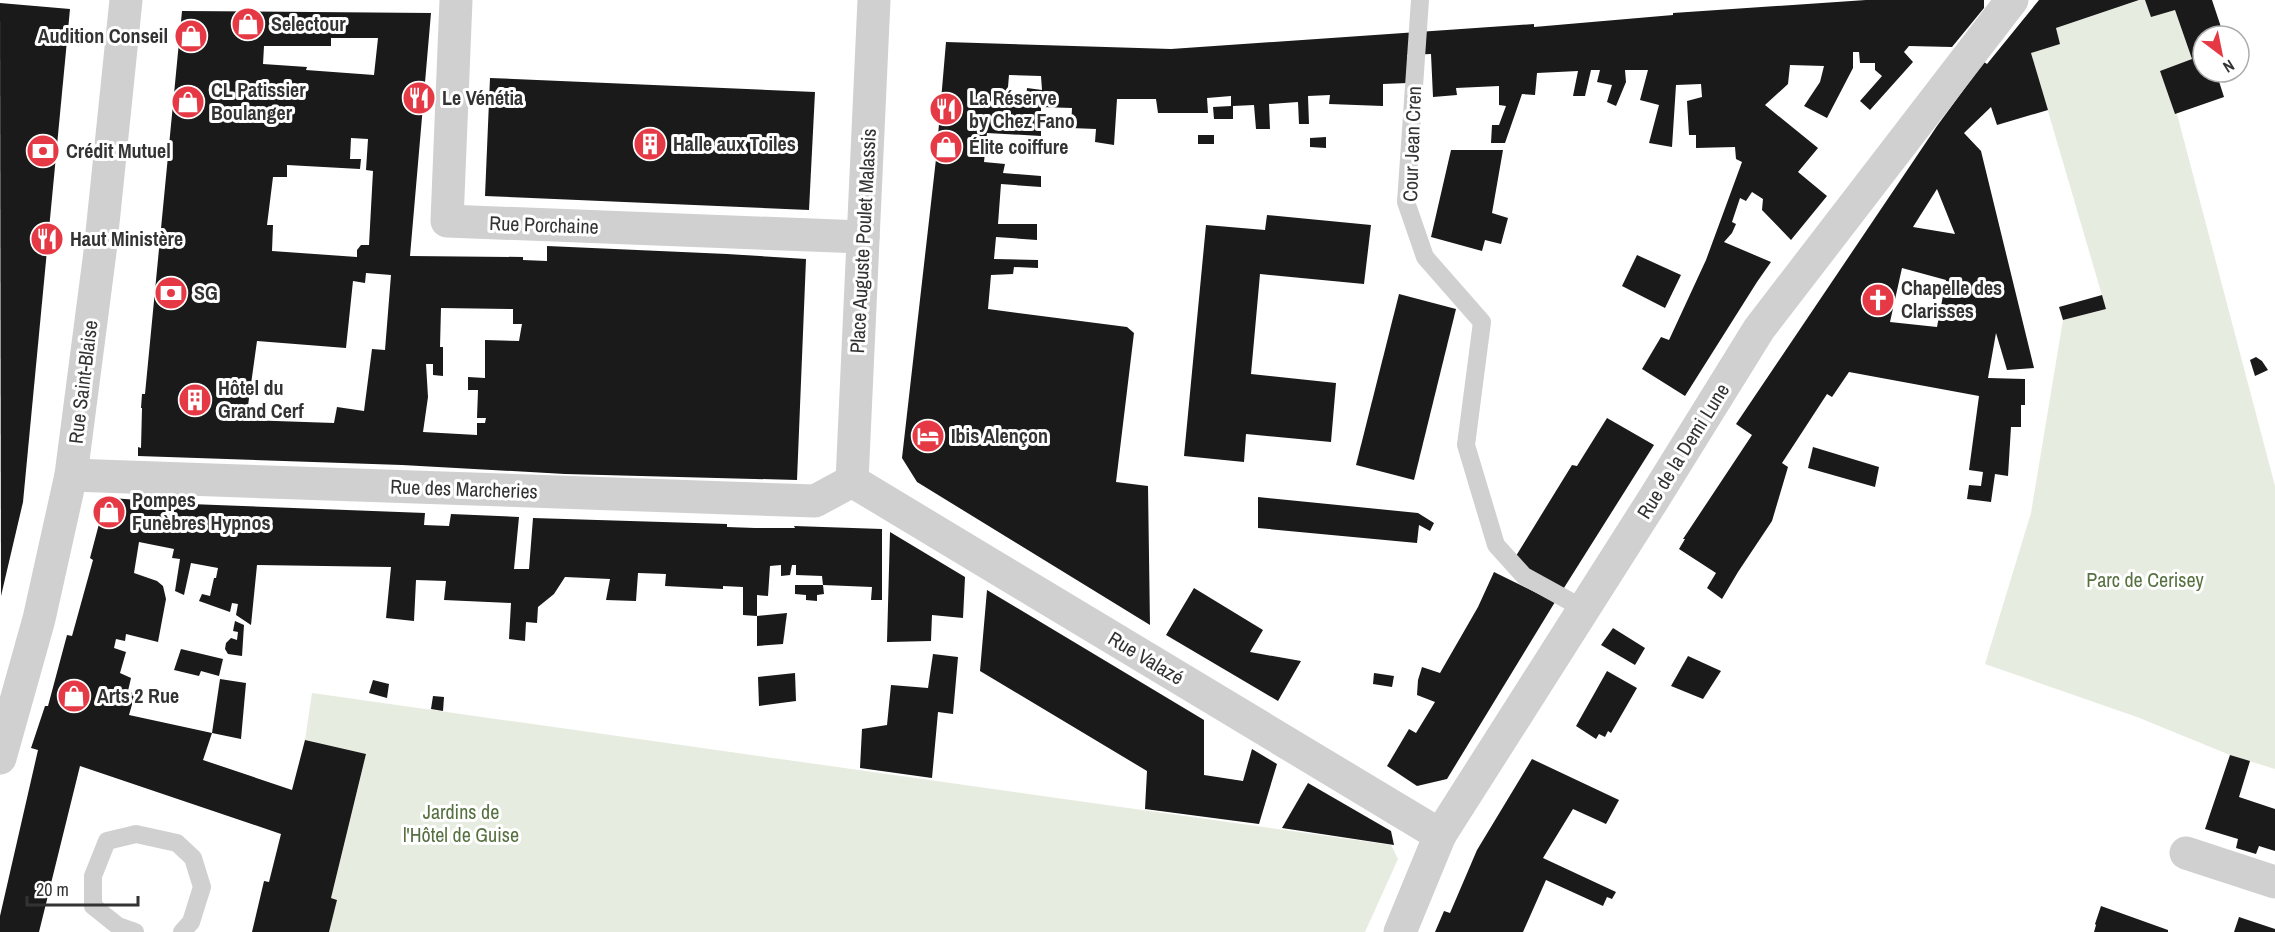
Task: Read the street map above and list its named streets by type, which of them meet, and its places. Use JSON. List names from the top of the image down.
{
  "streets": {
    "street": [
      "Rue Porchaine",
      "Place Auguste Poulet Malassis",
      "Rue Saint-Blaise",
      "Rue de la Demi Lune",
      "Rue des Marcheries",
      "Rue Valazé"
    ],
    "lane": ["Cour Jean Cren"]
  },
  "crossings": [
    ["Cour Jean Cren", "Rue de la Demi Lune"],
    ["Rue Porchaine", "Place Auguste Poulet Malassis"],
    ["Place Auguste Poulet Malassis", "Rue des Marcheries"],
    ["Place Auguste Poulet Malassis", "Rue Valazé"],
    ["Rue Saint-Blaise", "Rue des Marcheries"],
    ["Rue de la Demi Lune", "Rue Valazé"],
    ["Rue des Marcheries", "Rue Valazé"]
  ],
  "parks": ["Parc de Cerisey", "Jardins de l'Hôtel de Guise"],
  "places": {
    "shop": [
      "Selectour",
      "Audition Conseil",
      "CL Patissier Boulanger",
      "Élite coiffure",
      "Pompes Funèbres Hypnos",
      "Arts 2 Rue"
    ],
    "restaurant": ["Le Vénétia", "La Réserve by Chez Fano", "Haut Ministère"],
    "building": ["Halle aux Toiles", "Hôtel du Grand Cerf"],
    "bank": ["Crédit Mutuel", "SG"],
    "church": ["Chapelle des Clarisses"],
    "hotel": ["Ibis Alençon"]
  },
  "scale_bar": "20 m",
  "north": "bottom right"
}
